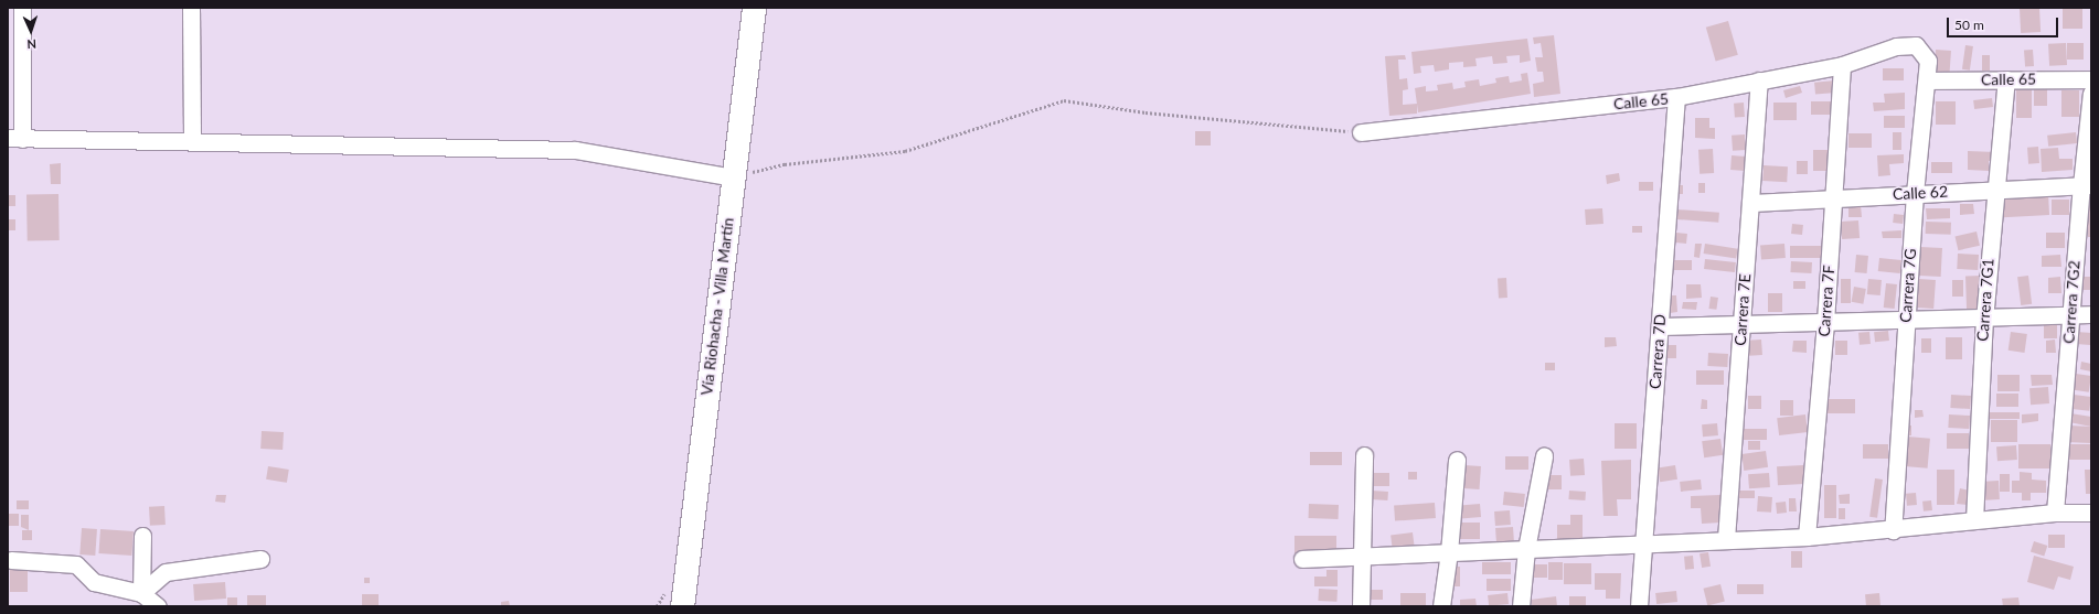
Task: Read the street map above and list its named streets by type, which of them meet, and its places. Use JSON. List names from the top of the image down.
{
  "streets": {
    "main road": ["Vía Riohacha - Villa Martín"],
    "street": [
      "Calle 65",
      "Calle 62",
      "Carrera 7G",
      "Carrera 7G1",
      "Carrera 7F",
      "Carrera 7G2",
      "Carrera 7E",
      "Carrera 7D"
    ]
  },
  "crossings": [
    ["Calle 65", "Carrera 7G"],
    ["Calle 65", "Carrera 7G1"],
    ["Calle 65", "Carrera 7F"],
    ["Calle 65", "Carrera 7E"],
    ["Calle 65", "Carrera 7D"],
    ["Calle 62", "Carrera 7G"],
    ["Calle 62", "Carrera 7G1"],
    ["Calle 62", "Carrera 7F"],
    ["Calle 62", "Carrera 7G2"],
    ["Calle 62", "Carrera 7E"]
  ],
  "scale_bar": "50 m",
  "north": "bottom"
}
